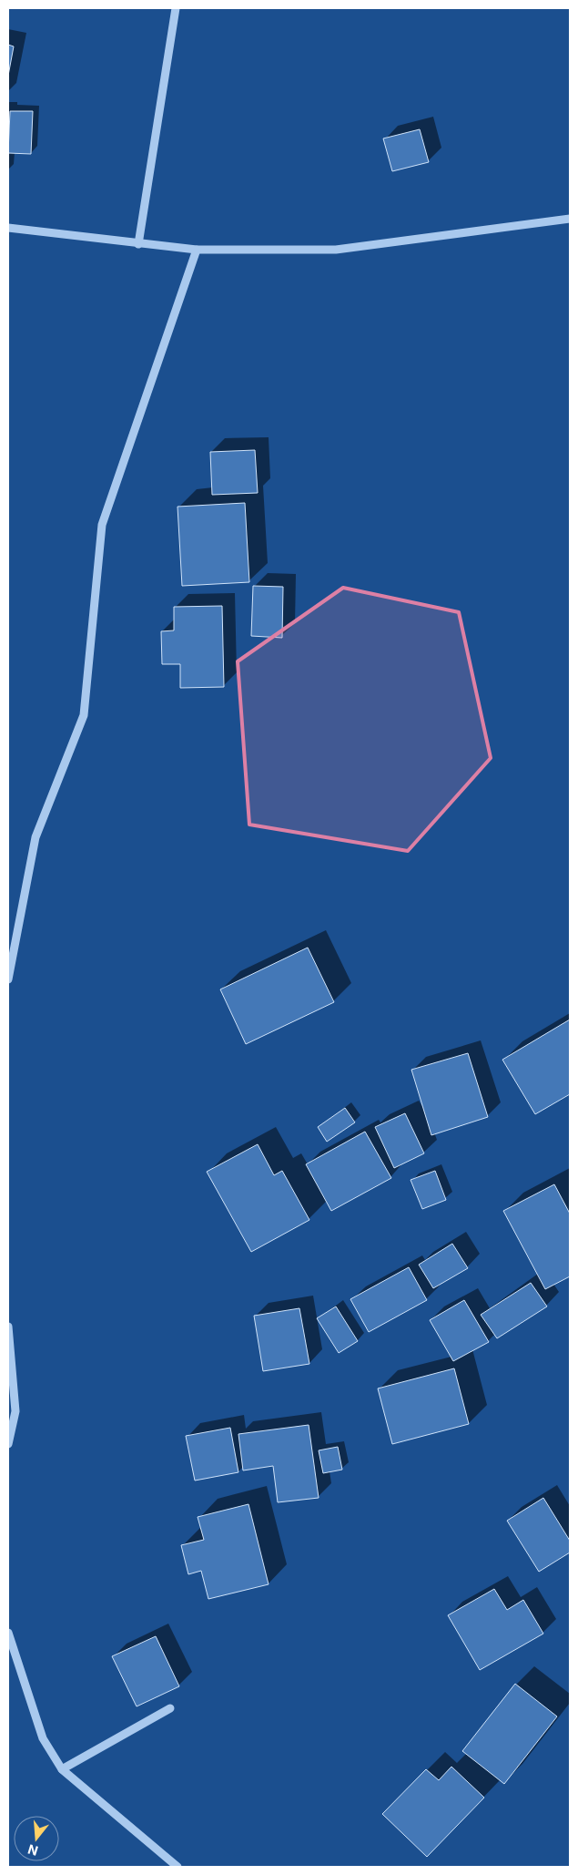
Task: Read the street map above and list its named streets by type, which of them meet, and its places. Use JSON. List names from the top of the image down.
{
  "north": "bottom"
}
